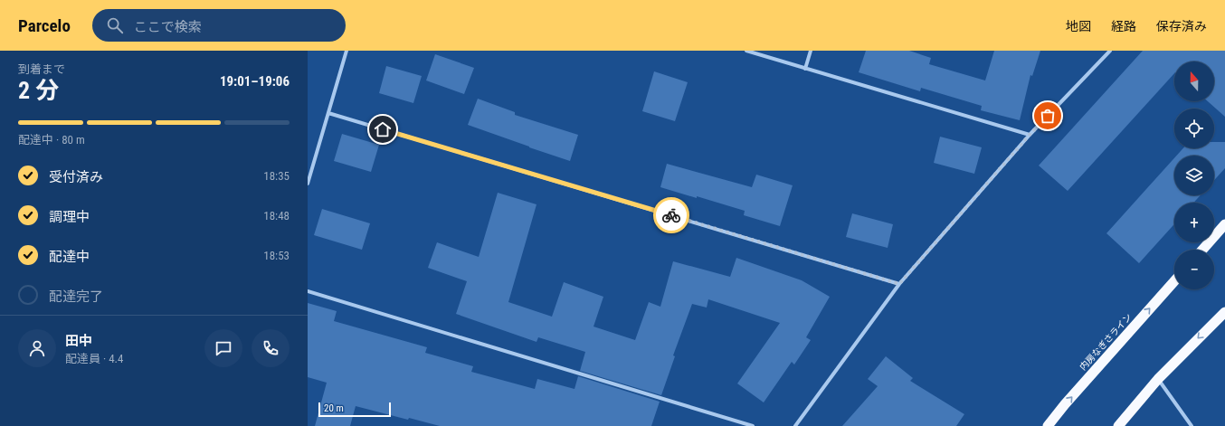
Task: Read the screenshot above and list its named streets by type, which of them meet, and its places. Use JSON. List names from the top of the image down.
{
  "streets": {
    "highway": ["内房なぎさライン"]
  },
  "scale_bar": "20 m",
  "north": "top",
  "page": {
    "header": "Parcelo",
    "search": "ここで検索",
    "nav": ["地図", "経路", "保存済み"],
    "heading": ["2 分", "到着まで", "19:01–19:06"],
    "panel": ["田中", "配達員 · 4.4"],
    "map_buttons": ["+", "−"],
    "bar": "配達中 · 80 m",
    "list": [
      ["受付済み", "18:35"],
      ["調理中", "18:48"],
      ["配達中", "18:53"],
      "配達完了"
    ],
    "scale": "20 m"
  }
}
